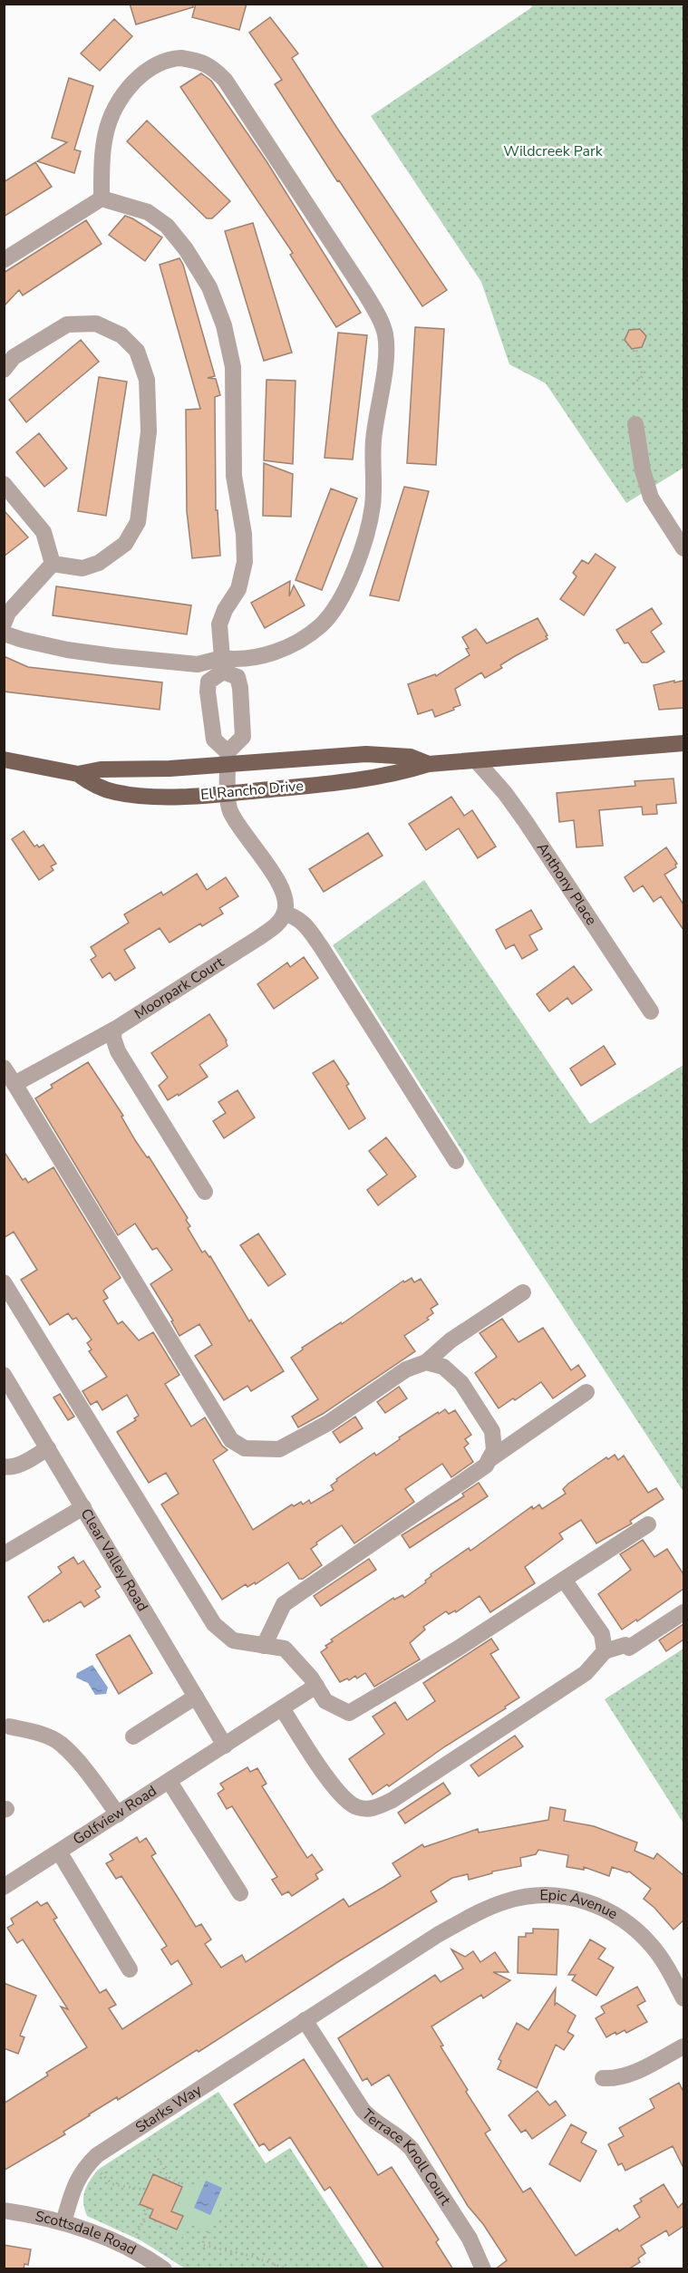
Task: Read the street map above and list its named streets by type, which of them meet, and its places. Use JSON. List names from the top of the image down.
{
  "streets": {
    "main road": ["El Rancho Drive"],
    "street": [
      "Anthony Place",
      "Moorpark Court",
      "Clear Valley Road",
      "Golfview Road",
      "Epic Avenue",
      "Starks Way",
      "Terrace Knoll Court",
      "Scottsdale Road"
    ]
  },
  "crossings": [
    ["El Rancho Drive", "Anthony Place"],
    ["Clear Valley Road", "Golfview Road"],
    ["Epic Avenue", "Starks Way"],
    ["Starks Way", "Terrace Knoll Court"],
    ["Starks Way", "Scottsdale Road"]
  ],
  "parks": ["Wildcreek Park"]
}
